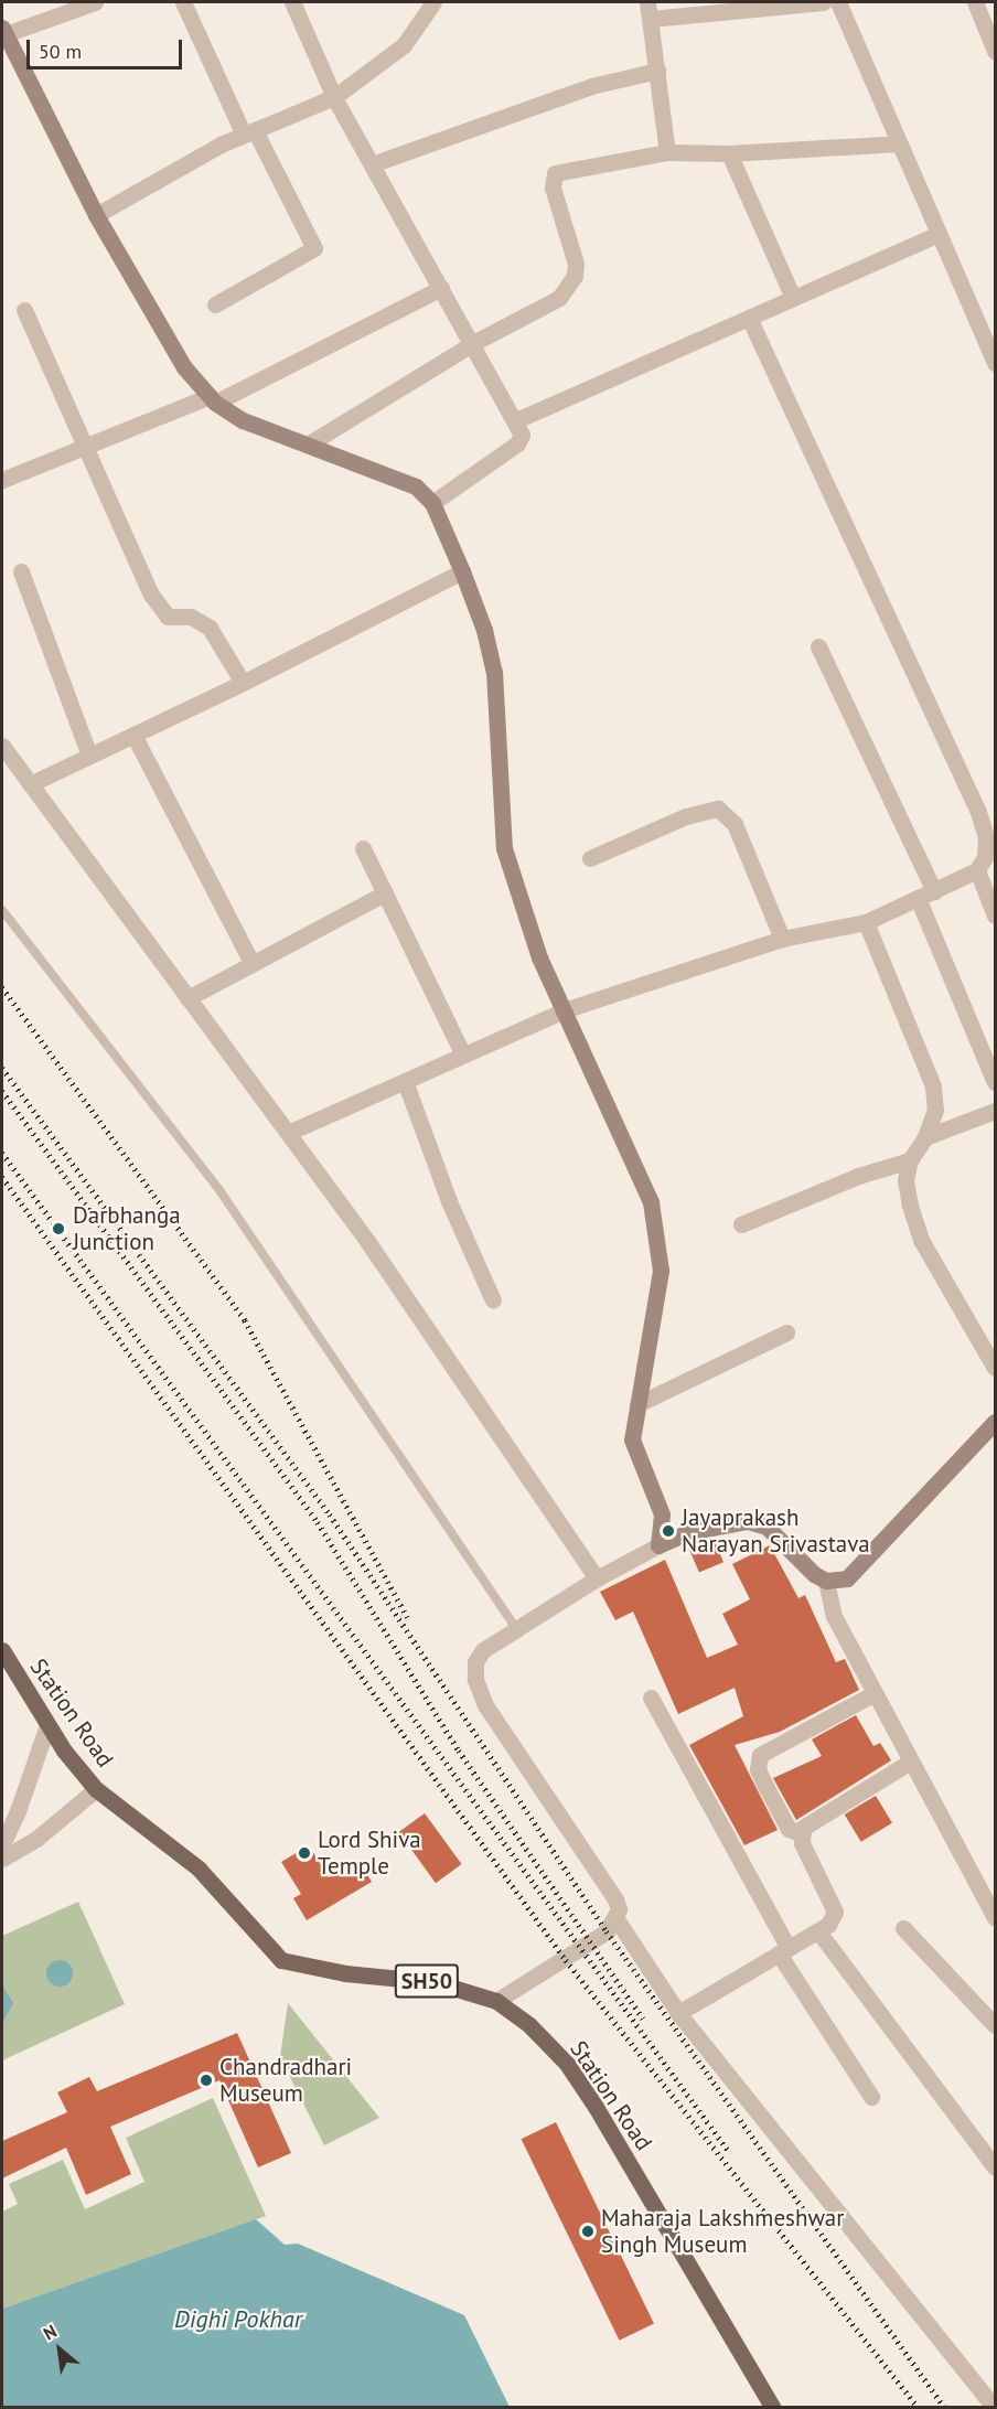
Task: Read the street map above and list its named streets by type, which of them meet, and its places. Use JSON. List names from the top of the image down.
{
  "streets": {
    "main road": ["Station Road", "SH50"]
  },
  "water": ["Dighi Pokhar"],
  "places": [
    "Darbhanga Junction",
    "Jayaprakash Narayan Srivastava",
    "Lord Shiva Temple",
    "Chandradhari Museum",
    "Maharaja Lakshmeshwar Singh Museum"
  ],
  "scale_bar": "50 m",
  "north": "top left"
}
